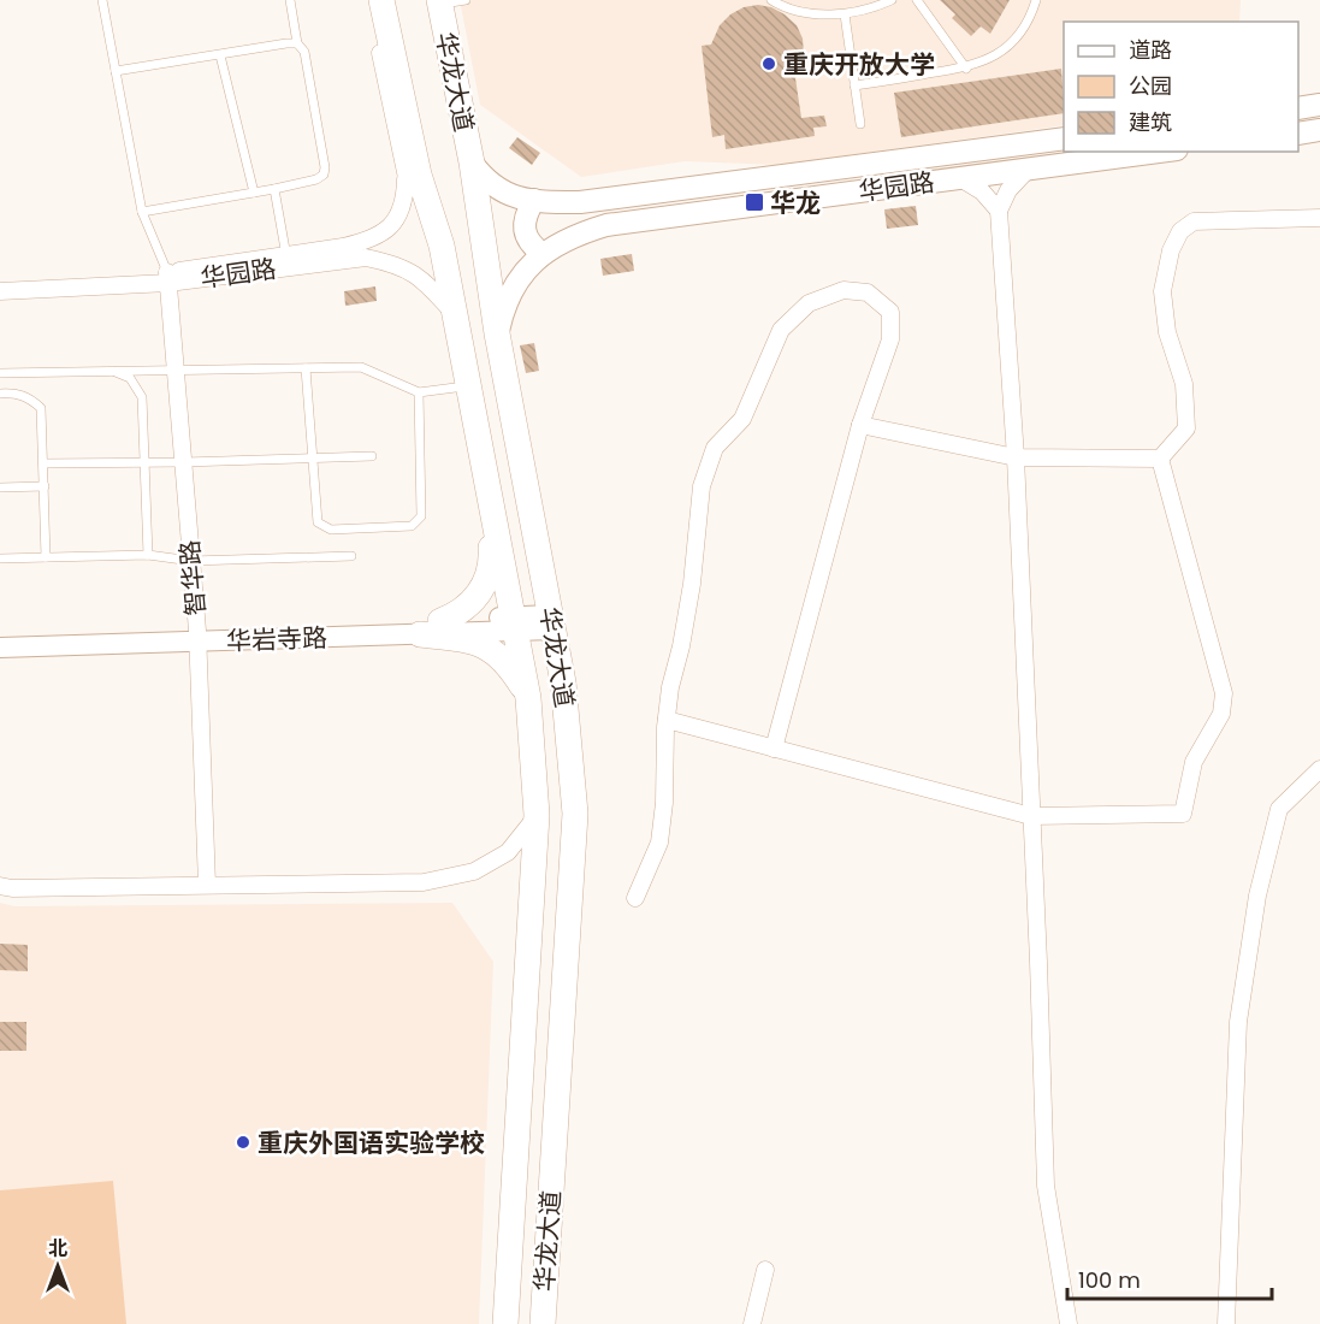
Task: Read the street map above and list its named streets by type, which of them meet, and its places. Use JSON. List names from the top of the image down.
{
  "streets": {
    "main road": ["华龙大道", "华园路"],
    "street": ["智华路", "华岩寺路"]
  },
  "crossings": [
    ["华龙大道", "华园路"],
    ["华龙大道", "华岩寺路"],
    ["华园路", "智华路"],
    ["智华路", "华岩寺路"]
  ],
  "places": {
    "other": ["重庆开放大学", "重庆外国语实验学校"],
    "transit": ["华龙"]
  },
  "legend": ["道路", "公园", "建筑"],
  "scale_bar": "100 m",
  "north": "top"
}
